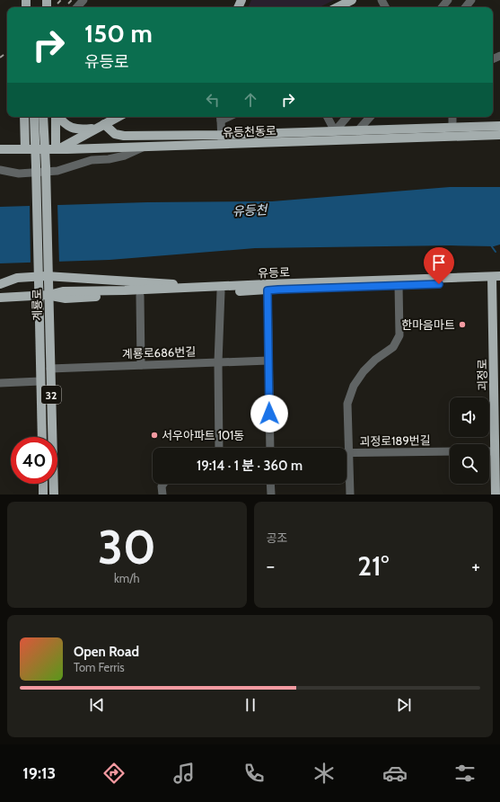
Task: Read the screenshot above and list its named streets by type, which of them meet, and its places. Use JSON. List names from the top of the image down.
{
  "streets": {
    "main road": [
      "유등천동로",
      "유등로",
      "계룡로",
      "괴정로",
      "32"
    ],
    "street": ["계룡로686번길", "괴정로189번길"]
  },
  "crossings": [
    ["유등천동로", "계룡로"],
    ["유등로", "계룡로"],
    ["유등로", "괴정로"],
    ["계룡로", "계룡로686번길"]
  ],
  "water": ["유등천"],
  "places": ["한마음마트", "서우아파트 101동"],
  "page": {
    "turn": ["150 m", "유등로"],
    "limit": "40",
    "trip": "19:14 · 1 분 · 360 m",
    "tile": [
      ["30", "km/h"],
      "공조"
    ],
    "heat": ["−", "21°", "+"],
    "song": ["Open Road", "Tom Ferris"],
    "tabs": "19:13"
  }
}
